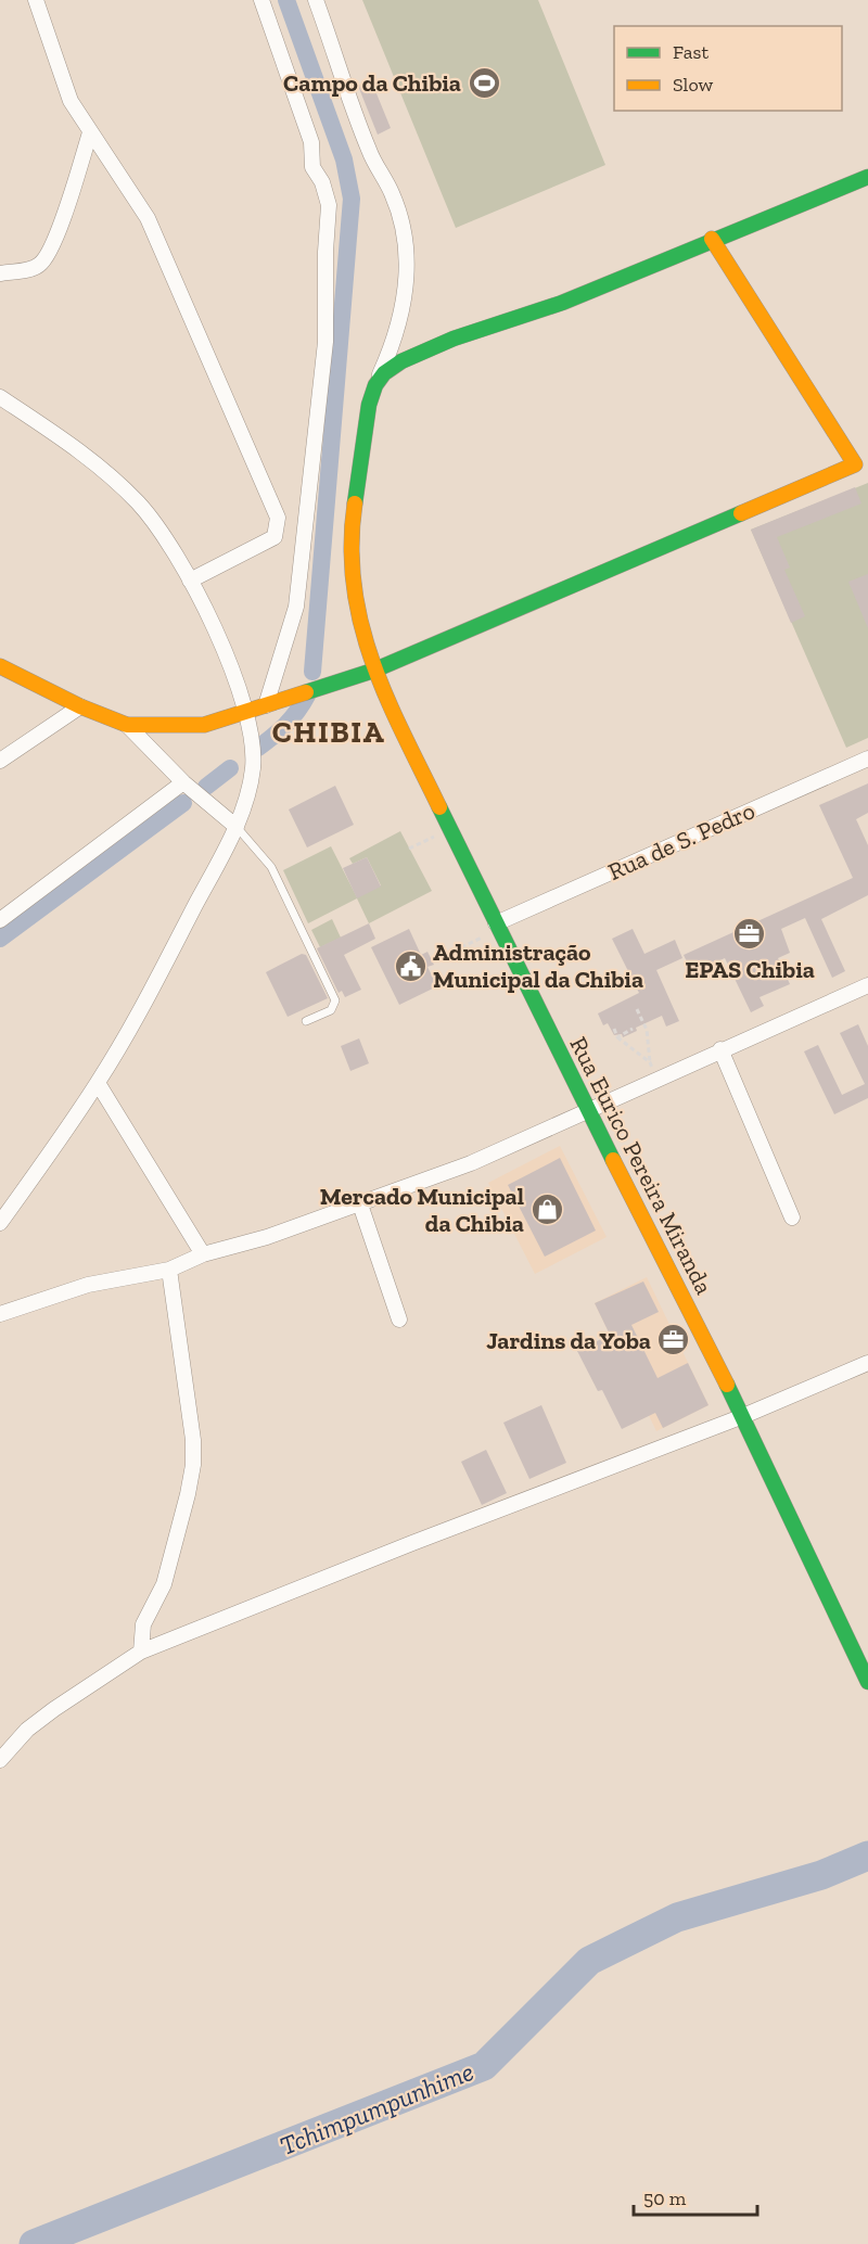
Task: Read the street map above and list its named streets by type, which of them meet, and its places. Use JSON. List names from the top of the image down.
{
  "streets": {
    "street": ["Rua de S. Pedro", "Rua Eurico Pereira Miranda"]
  },
  "crossings": [
    ["Rua de S. Pedro", "Rua Eurico Pereira Miranda"]
  ],
  "districts": ["CHIBIA"],
  "water": ["Tchimpumpunhime"],
  "places": {
    "sports": ["Campo da Chibia"],
    "office": ["EPAS Chibia", "Jardins da Yoba"],
    "public building": ["Administração Municipal da Chibia"],
    "shop": ["Mercado Municipal da Chibia"]
  },
  "legend": ["Fast", "Slow"],
  "scale_bar": "50 m"
}
